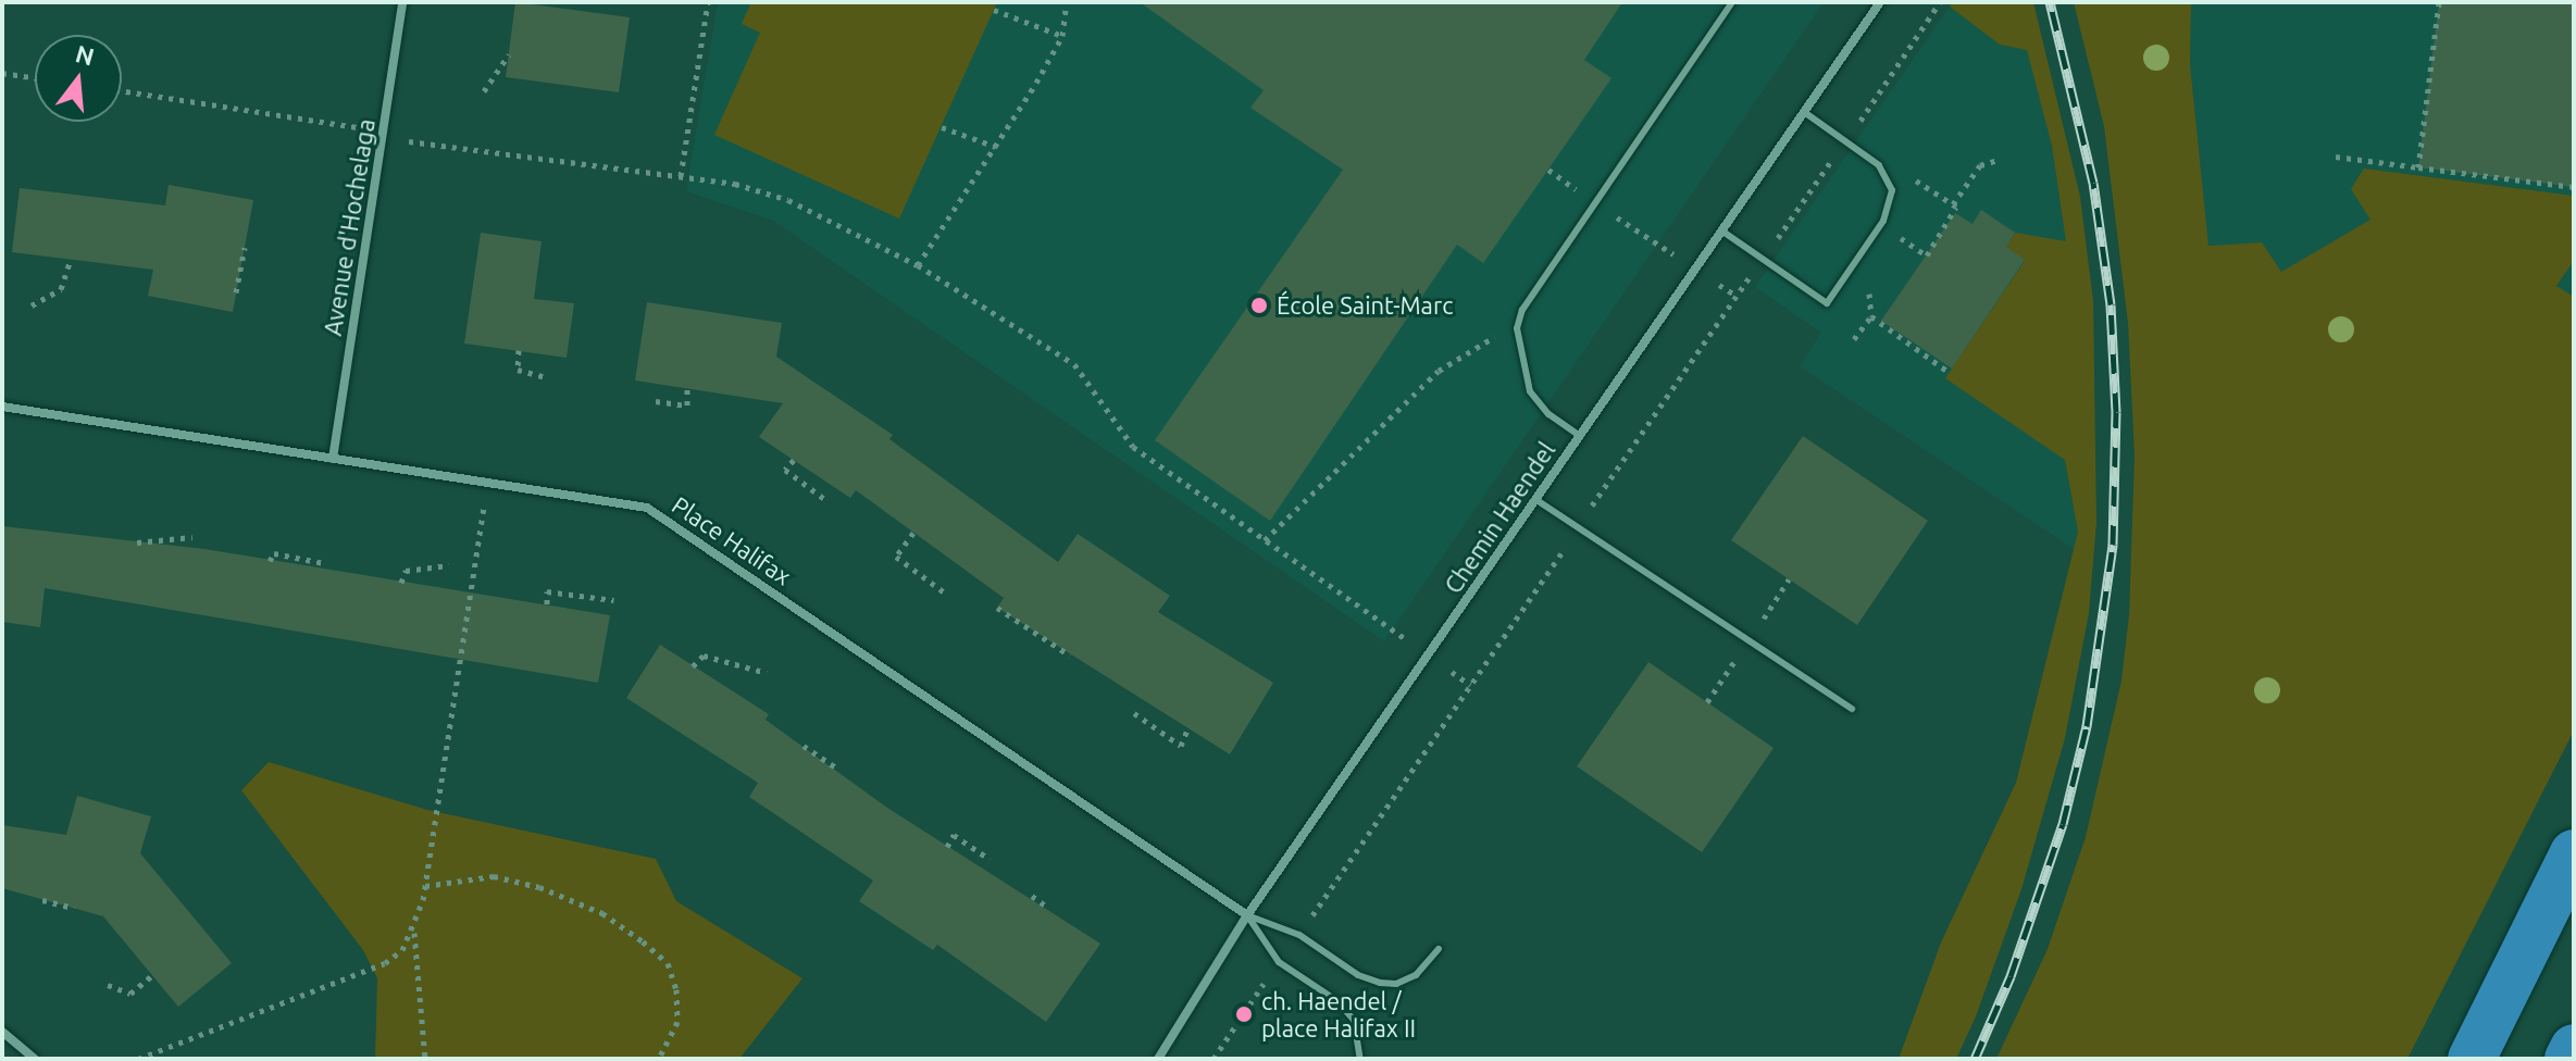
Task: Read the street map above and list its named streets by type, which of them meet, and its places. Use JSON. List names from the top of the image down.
{
  "streets": {
    "street": ["Avenue d'Hochelaga", "Chemin Haendel", "Place Halifax"]
  },
  "crossings": [
    ["Avenue d'Hochelaga", "Place Halifax"],
    ["Chemin Haendel", "Place Halifax"]
  ],
  "places": ["École Saint-Marc", "ch. Haendel / place Halifax II"],
  "north": "top"
}
